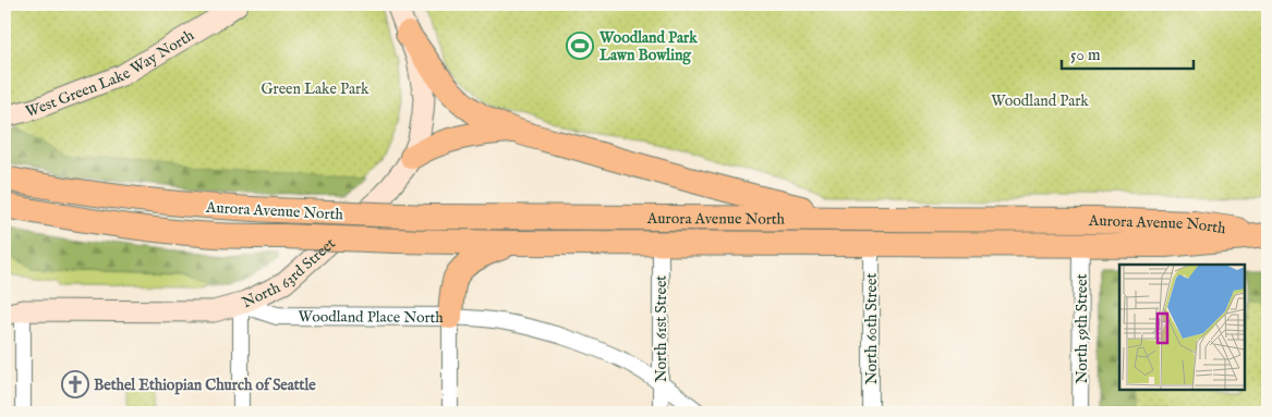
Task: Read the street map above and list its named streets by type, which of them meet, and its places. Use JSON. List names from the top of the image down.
{
  "streets": {
    "highway": ["Aurora Avenue North"],
    "main road": ["West Green Lake Way North", "North 63rd Street"],
    "street": [
      "Woodland Place North",
      "North 61st Street",
      "North 60th Street",
      "North 59th Street"
    ]
  },
  "crossings": [
    ["Aurora Avenue North", "North 61st Street"],
    ["Aurora Avenue North", "North 60th Street"],
    ["Aurora Avenue North", "North 59th Street"],
    ["North 63rd Street", "Woodland Place North"],
    ["Woodland Place North", "North 61st Street"]
  ],
  "parks": ["Green Lake Park", "Woodland Park"],
  "places": {
    "sports": ["Woodland Park Lawn Bowling"],
    "church": ["Bethel Ethiopian Church of Seattle"]
  },
  "scale_bar": "50 m"
}
